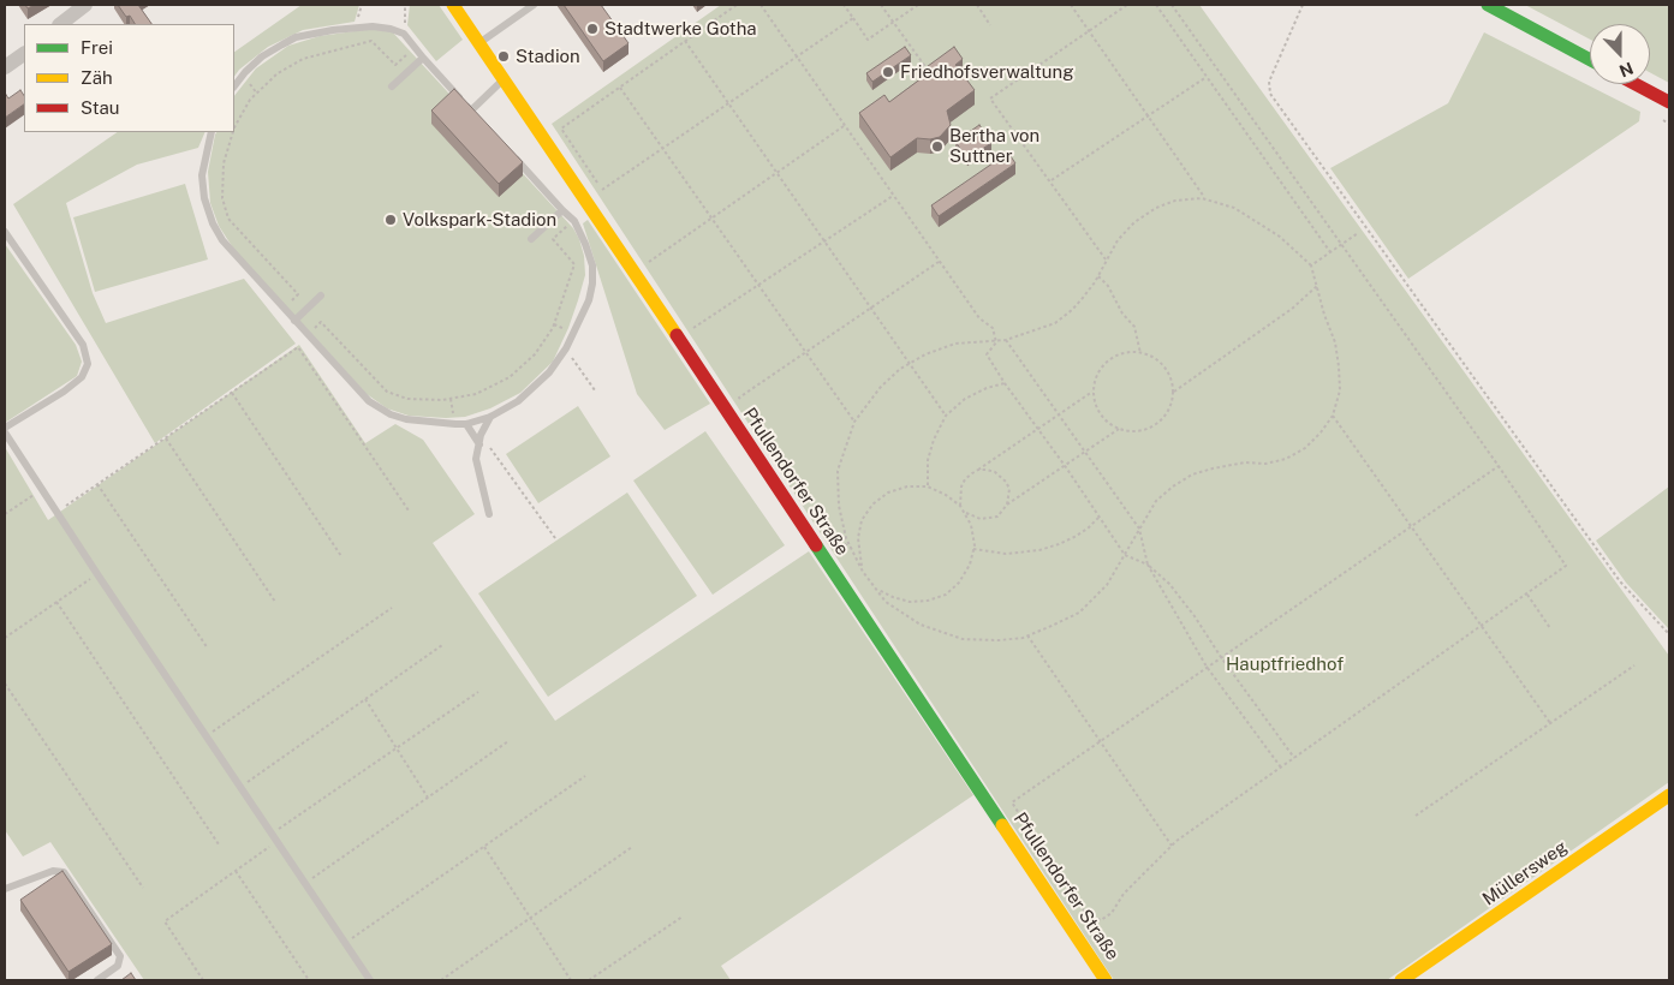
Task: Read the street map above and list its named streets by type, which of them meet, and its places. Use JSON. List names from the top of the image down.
{
  "streets": {
    "street": ["Pfullendorfer Straße", "Müllersweg"]
  },
  "parks": ["Hauptfriedhof"],
  "places": [
    "Stadtwerke Gotha",
    "Stadion",
    "Friedhofsverwaltung",
    "Bertha von Suttner",
    "Volkspark-Stadion"
  ],
  "legend": ["Frei", "Zäh", "Stau"],
  "north": "bottom"
}
